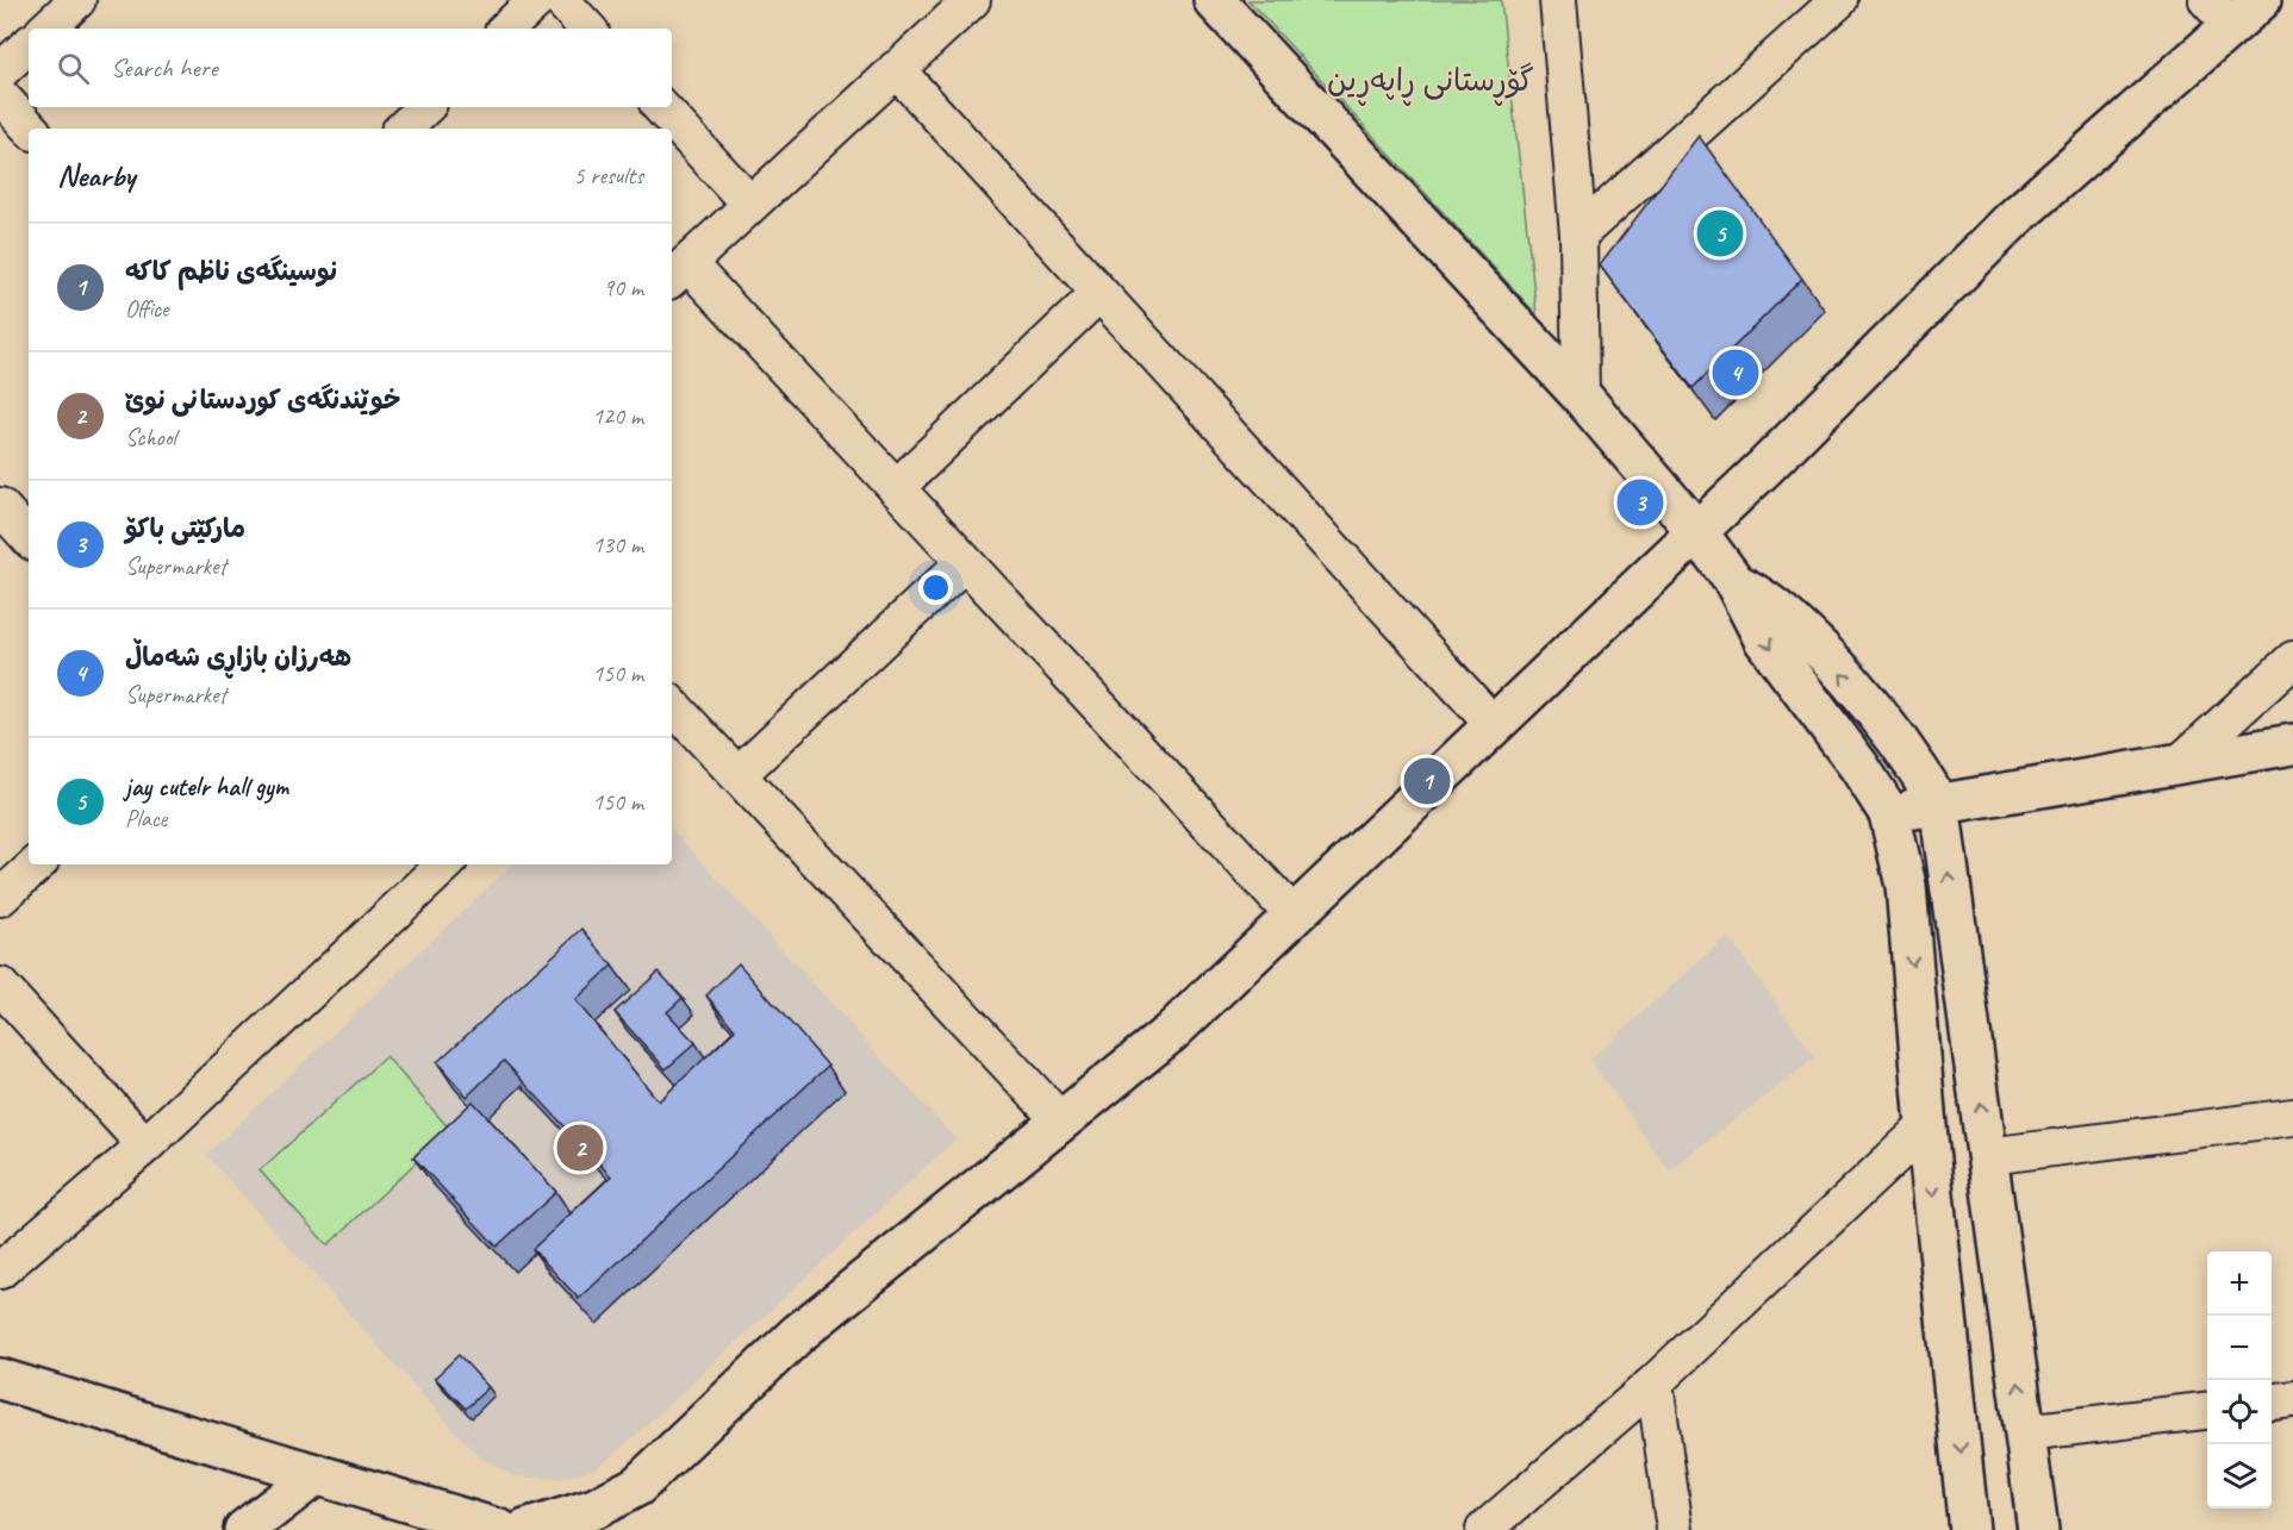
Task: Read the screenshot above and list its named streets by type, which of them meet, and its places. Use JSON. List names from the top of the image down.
{
  "parks": ["گۆڕستانی ڕاپەڕین"],
  "page": {
    "search": "Search here",
    "heading": ["Nearby", "5 results"],
    "pins": [
      "5",
      "4",
      "3",
      "1",
      "2"
    ],
    "list": [
      {
        "mark": "1",
        "name": "نوسینگەی ناظم کاکە",
        "note": "Office",
        "value": "90 m"
      },
      {
        "mark": "2",
        "name": "خوێندنگەی کوردستانی نوێ",
        "note": "School",
        "value": "120 m"
      },
      {
        "mark": "3",
        "name": "مارکێتی باکۆ",
        "note": "Supermarket",
        "value": "130 m"
      },
      {
        "mark": "4",
        "name": "هەرزان بازاڕی شەماڵ",
        "note": "Supermarket",
        "value": "150 m"
      },
      {
        "mark": "5",
        "name": "jay cutelr hall gym",
        "note": "Place",
        "value": "150 m"
      }
    ],
    "map_buttons": ["+", "−"]
  }
}
